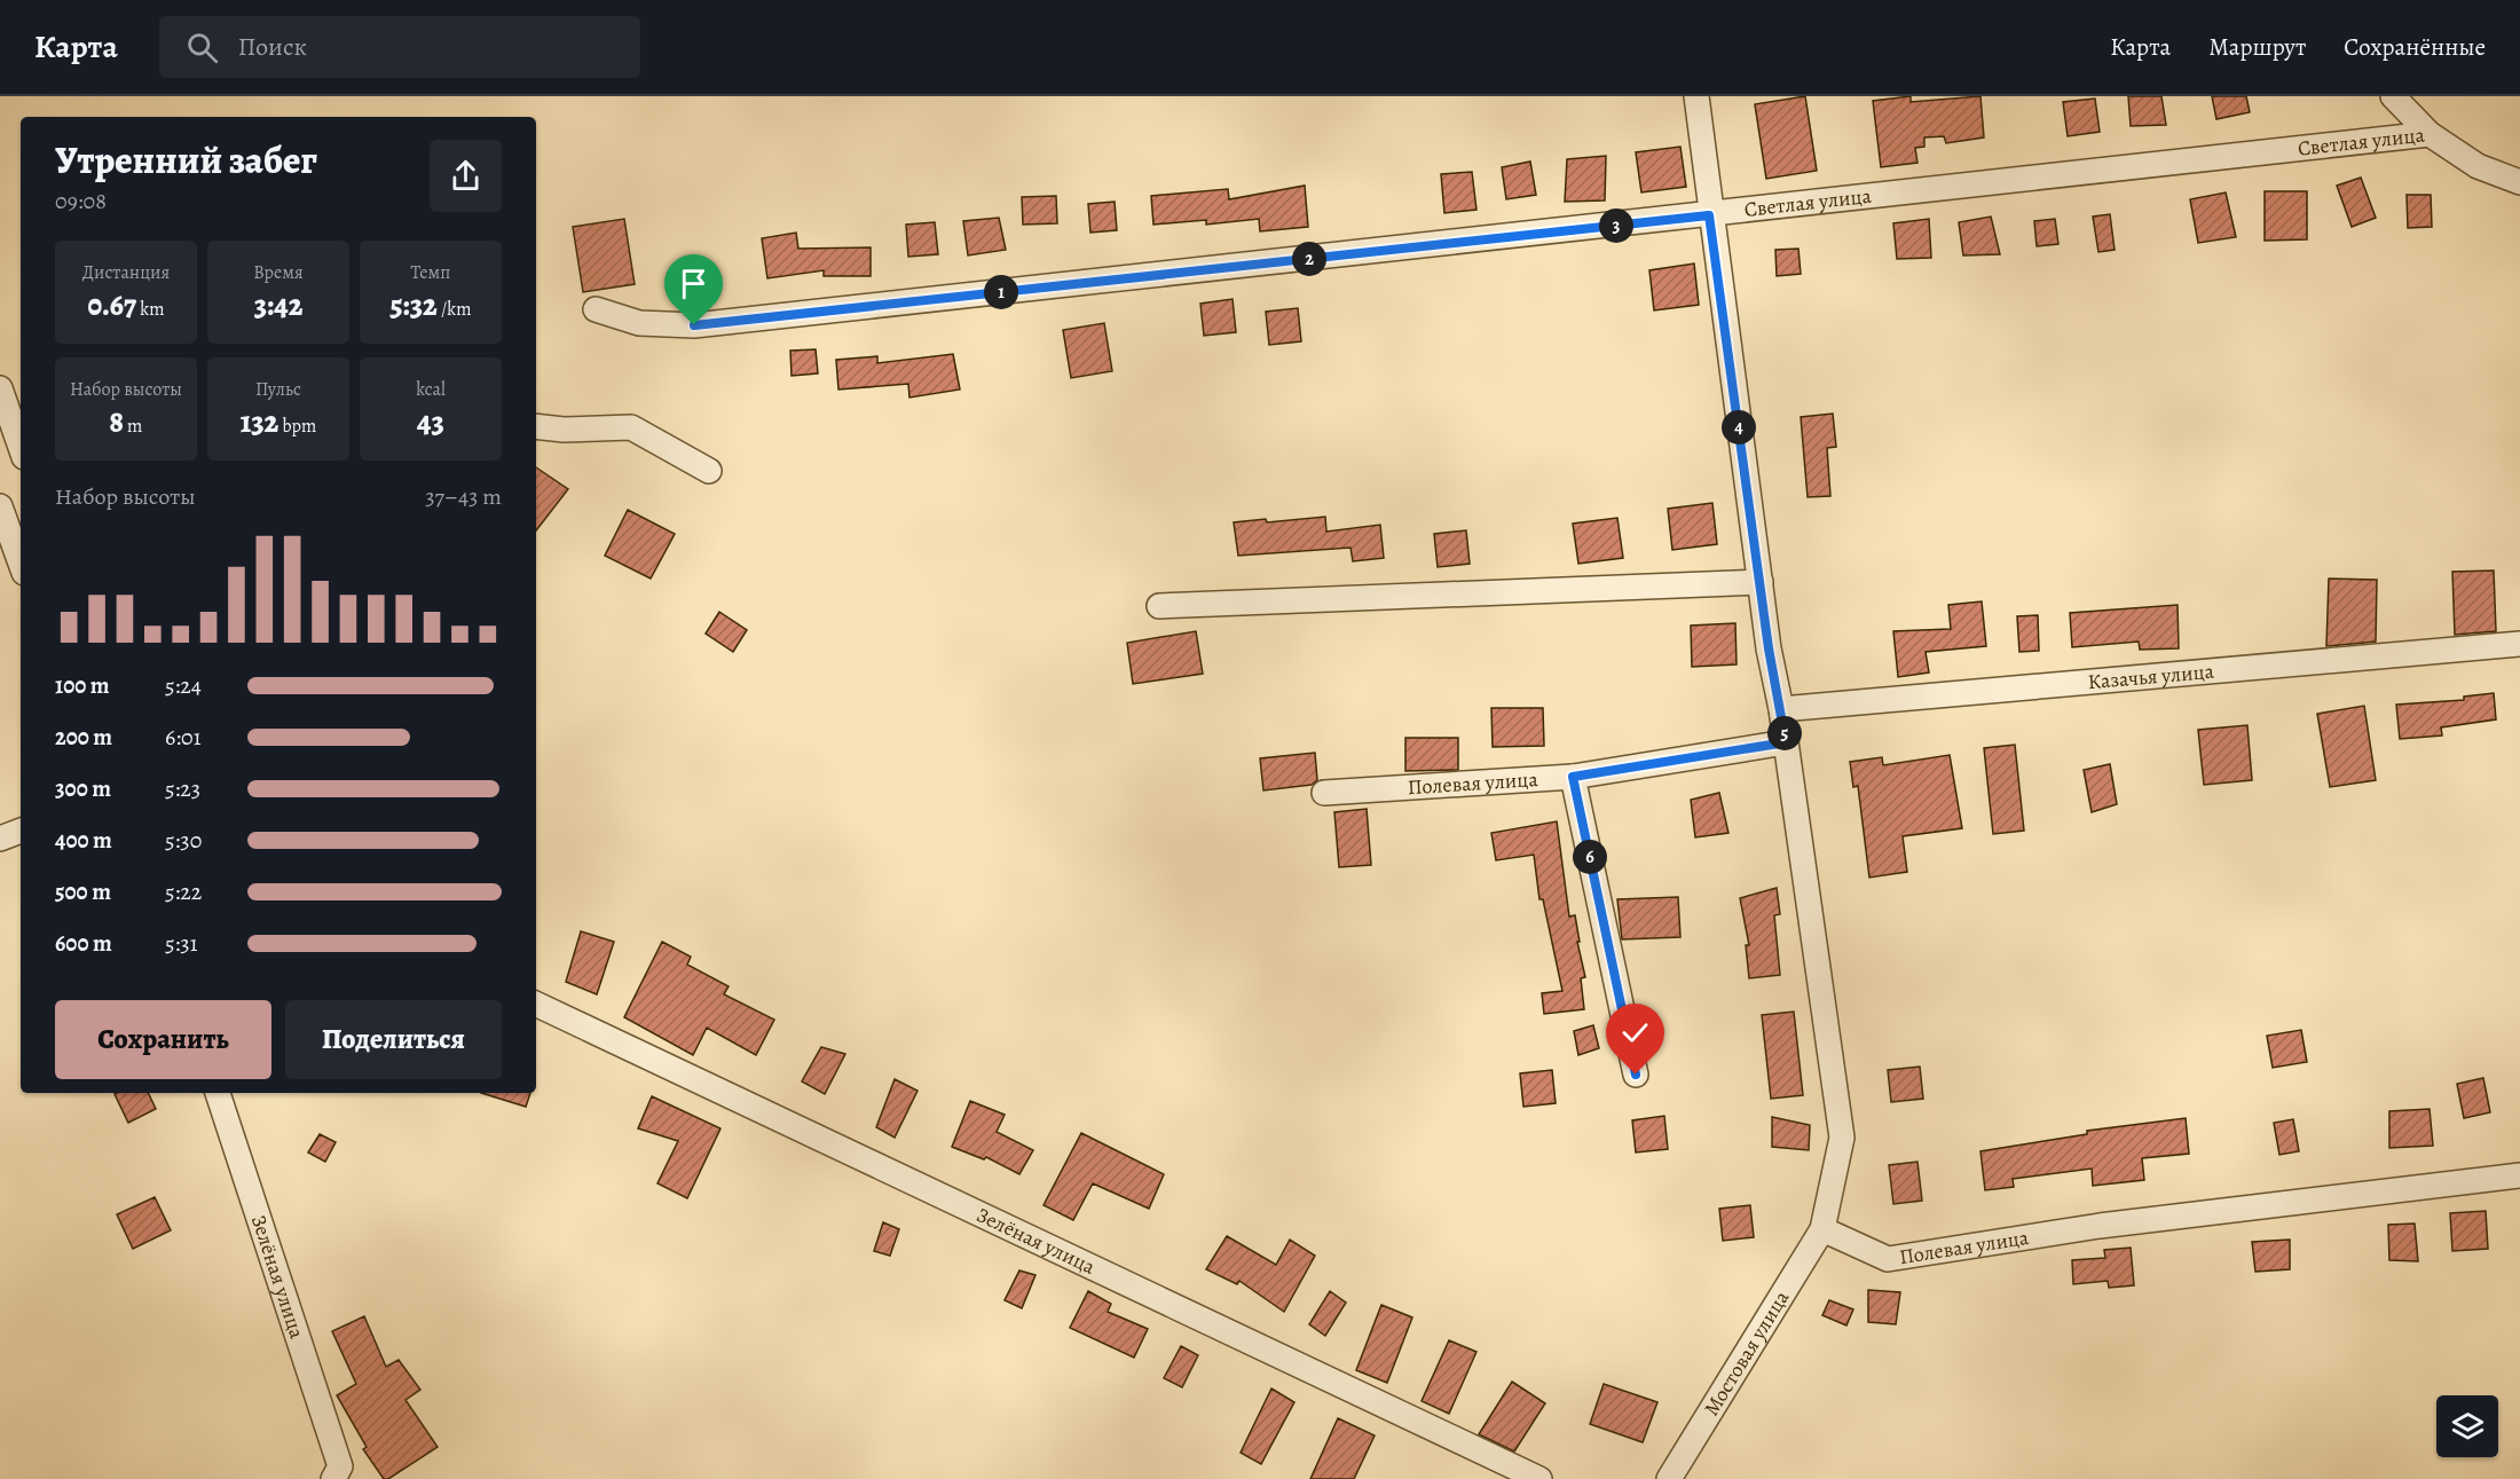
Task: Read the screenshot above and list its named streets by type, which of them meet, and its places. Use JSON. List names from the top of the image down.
{
  "streets": {
    "street": [
      "Светлая улица",
      "Казачья улица",
      "Полевая улица",
      "Зелёная улица",
      "Мостовая улица"
    ]
  },
  "crossings": [
    ["Полевая улица", "Мостовая улица"]
  ],
  "page": {
    "header": "Карта",
    "search": "Поиск",
    "nav": ["Карта", "Маршрут", "Сохранённые"],
    "heading": ["Утренний забег", "09:08"],
    "pins": [
      "3",
      "2",
      "1",
      "4",
      "5",
      "6"
    ],
    "stats": [
      ["Дистанция", "0.67 km"],
      ["Время", "3:42"],
      ["Темп", "5:32 /km"],
      ["Набор высоты", "8 m"],
      ["Пульс", "132 bpm"],
      ["kcal", "43"]
    ],
    "chart": ["Набор высоты", "37–43 m"],
    "list": [
      {
        "name": "100 m",
        "note": "5:24"
      },
      {
        "name": "200 m",
        "note": "6:01"
      },
      {
        "name": "300 m",
        "note": "5:23"
      },
      {
        "name": "400 m",
        "note": "5:30"
      },
      {
        "name": "500 m",
        "note": "5:22"
      },
      {
        "name": "600 m",
        "note": "5:31"
      }
    ],
    "buttons": ["Сохранить", "Поделиться"]
  }
}
